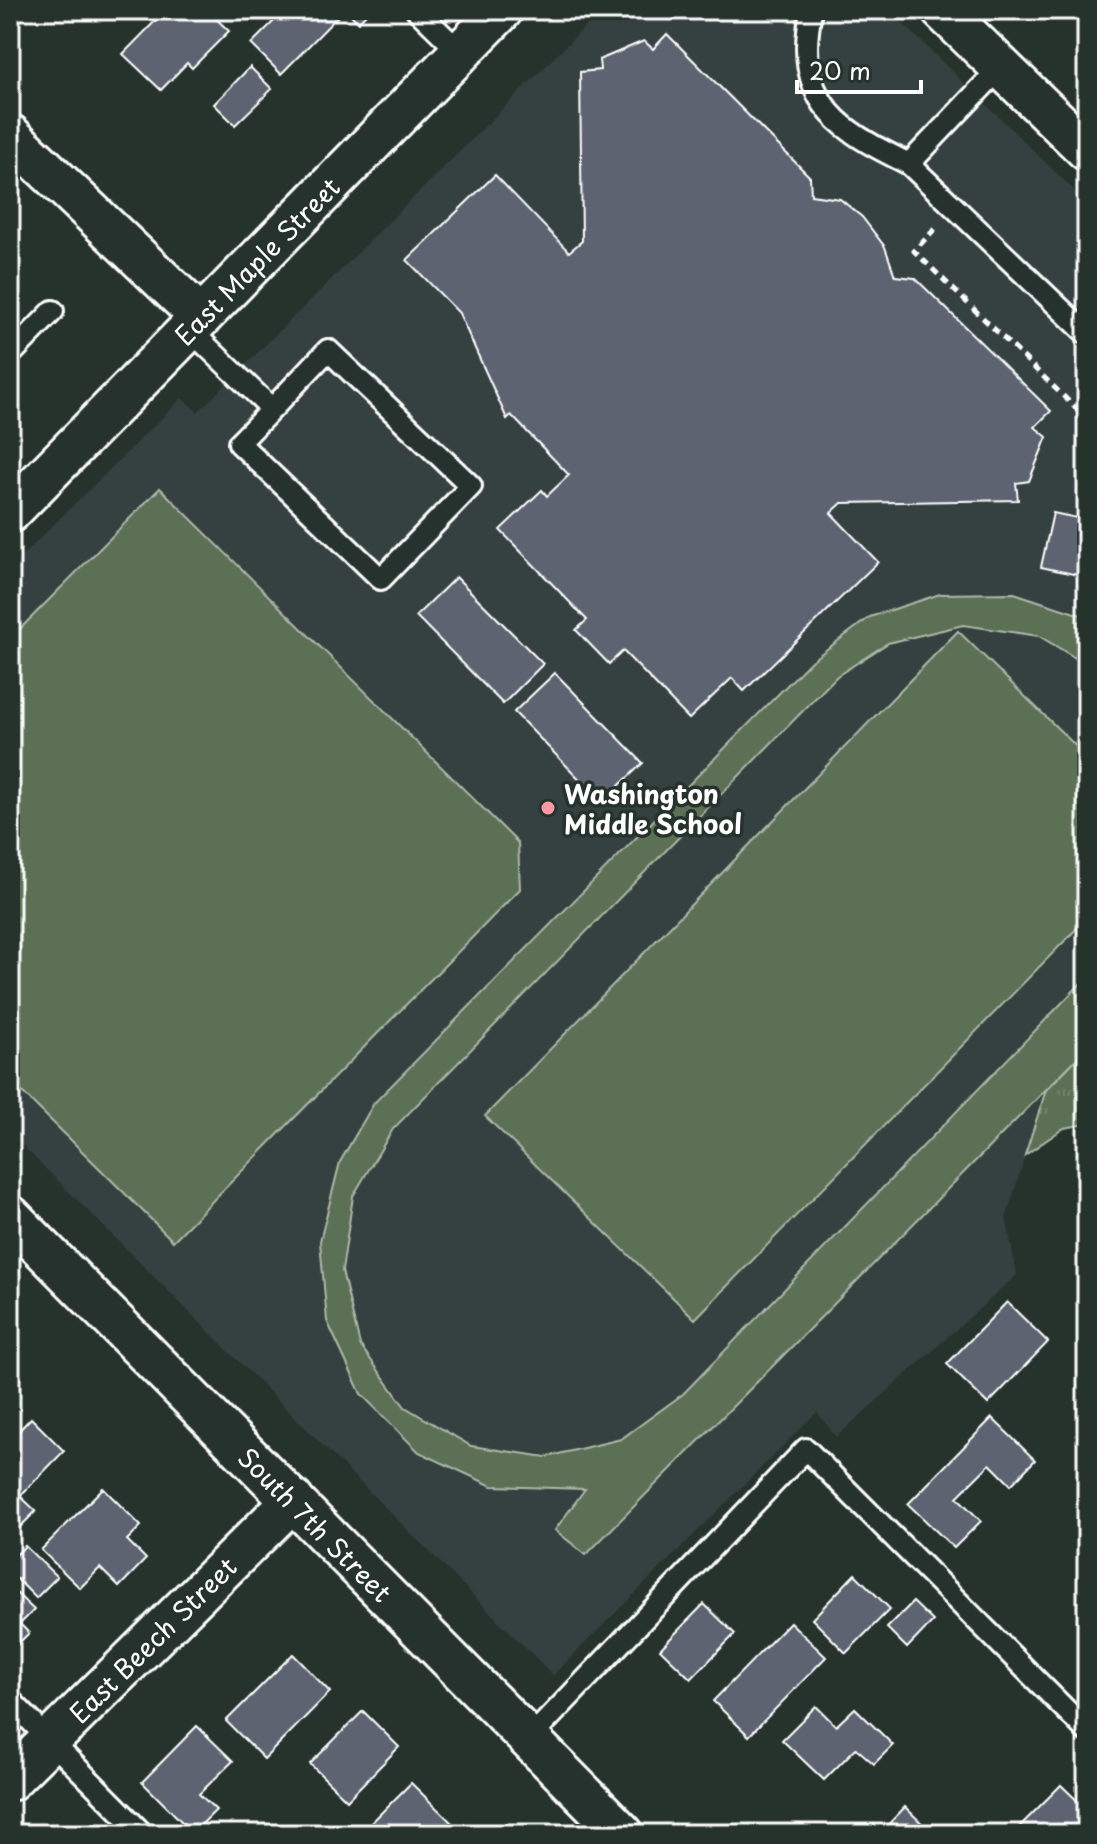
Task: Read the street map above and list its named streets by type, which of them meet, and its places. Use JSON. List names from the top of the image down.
{
  "streets": {
    "street": ["East Maple Street", "South 7th Street", "East Beech Street"]
  },
  "crossings": [
    ["South 7th Street", "East Beech Street"]
  ],
  "places": ["Washington Middle School"],
  "scale_bar": "20 m"
}
